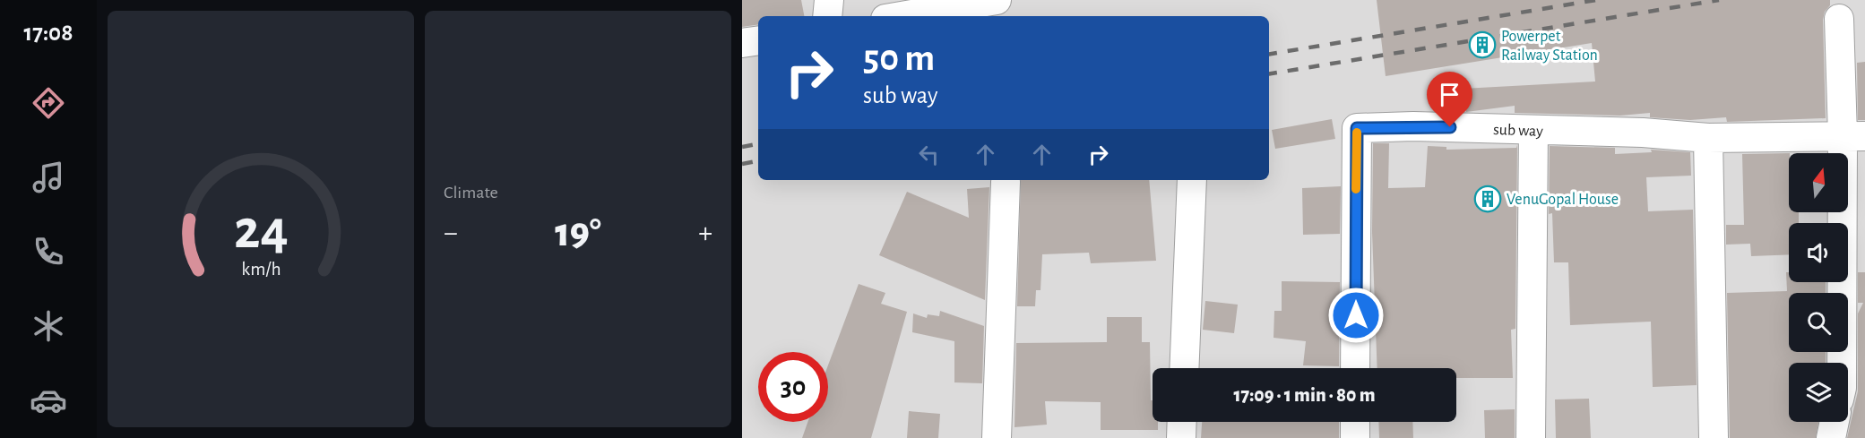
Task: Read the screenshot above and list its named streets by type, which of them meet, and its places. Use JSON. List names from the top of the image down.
{
  "streets": {
    "street": ["sub way"]
  },
  "places": {
    "building": ["Powerpet Railway Station", "VenuGopal House"]
  },
  "north": "top",
  "page": {
    "tabs": "17:08",
    "tile": "Climate",
    "turn": ["50 m", "sub way"],
    "heat": ["−", "19°", "+"],
    "limit": "30",
    "trip": "17:09 · 1 min · 80 m",
    "gauge": ["24", "km/h"]
  }
}
